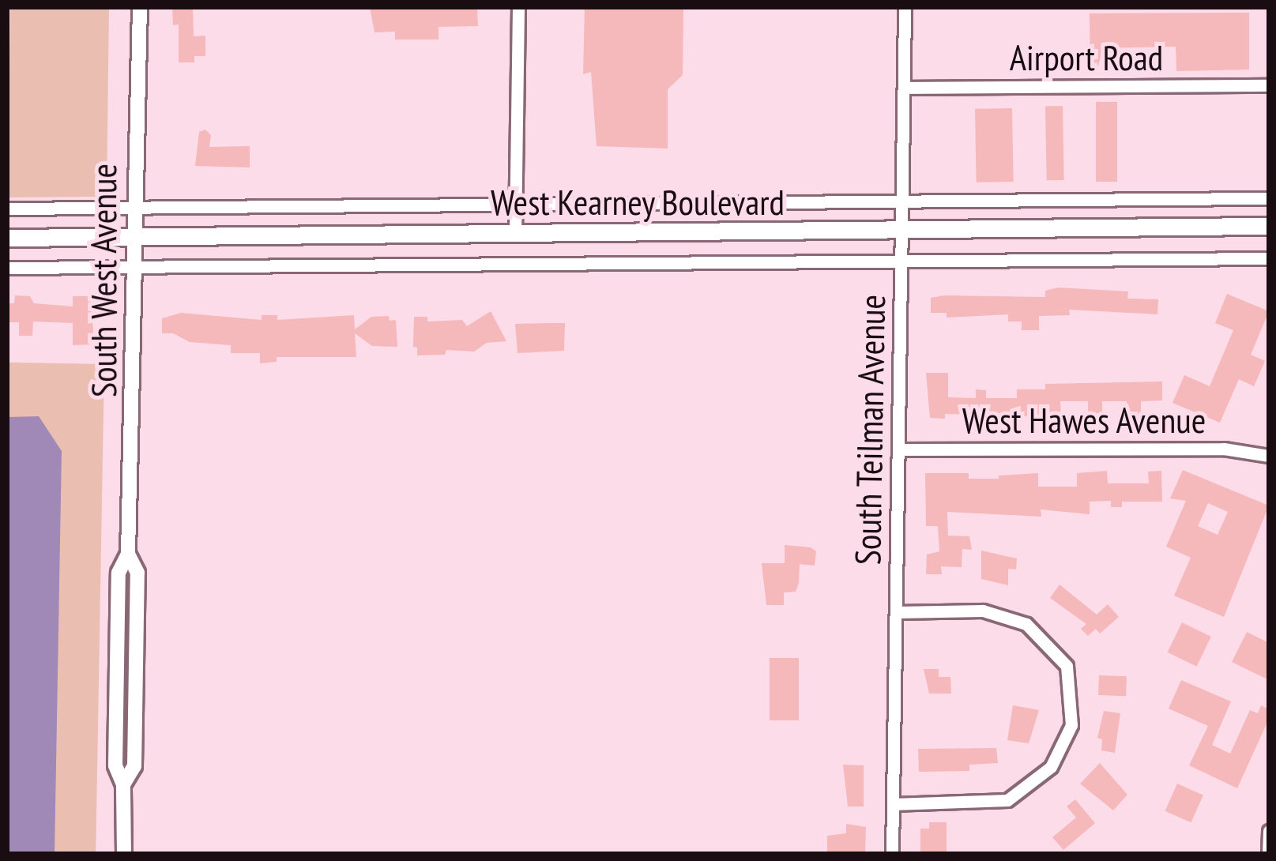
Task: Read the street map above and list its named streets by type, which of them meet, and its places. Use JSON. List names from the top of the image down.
{
  "streets": {
    "main road": ["West Kearney Boulevard"],
    "street": [
      "Airport Road",
      "South West Avenue",
      "West Hawes Avenue",
      "South Teilman Avenue"
    ]
  },
  "crossings": [
    ["Airport Road", "South Teilman Avenue"],
    ["West Kearney Boulevard", "South West Avenue"],
    ["West Kearney Boulevard", "South Teilman Avenue"],
    ["West Hawes Avenue", "South Teilman Avenue"]
  ]
}
